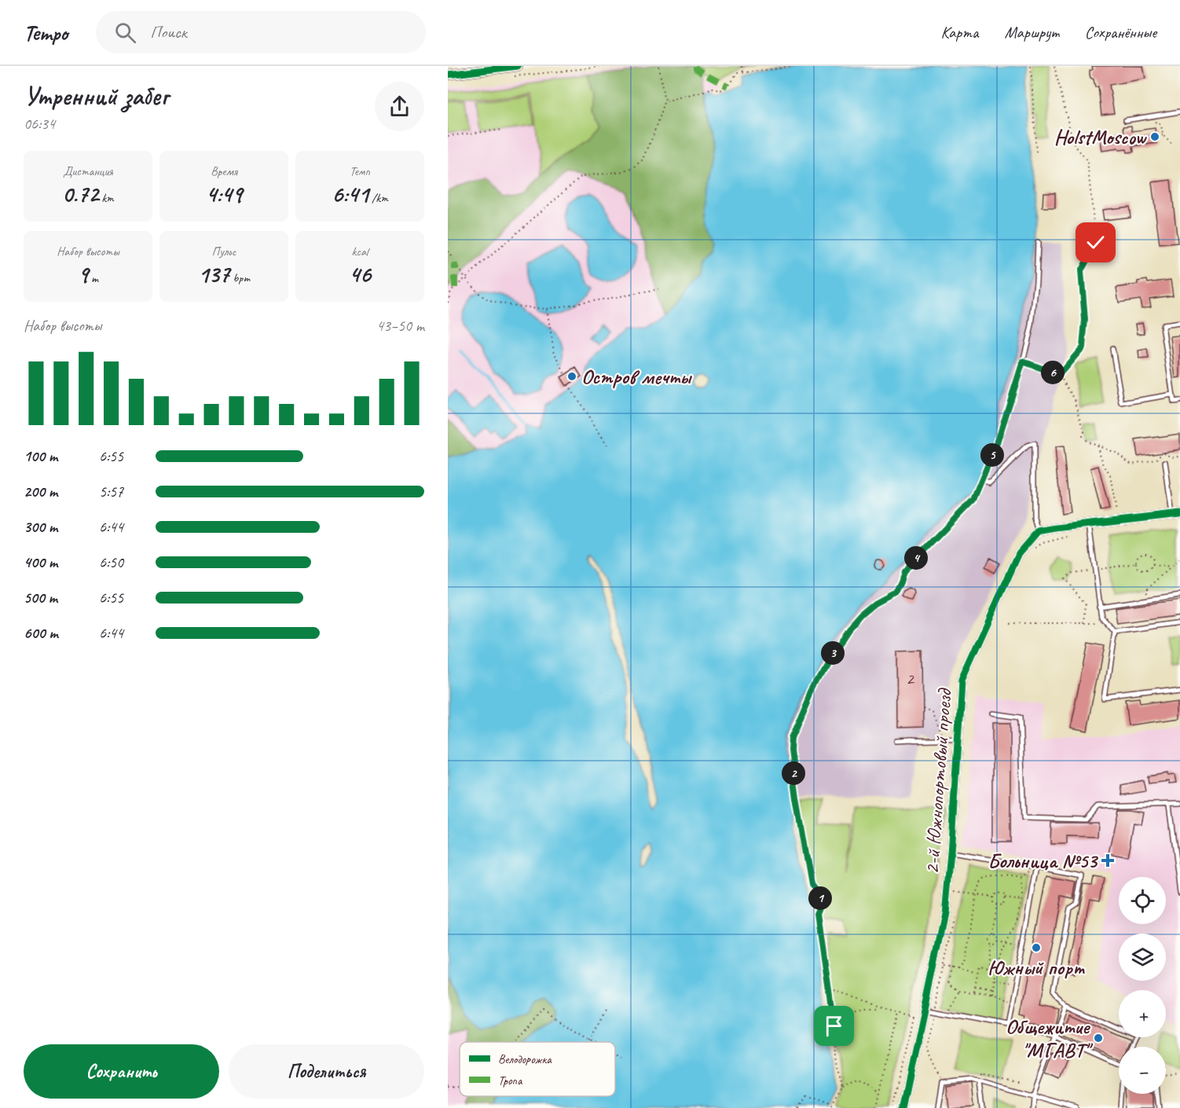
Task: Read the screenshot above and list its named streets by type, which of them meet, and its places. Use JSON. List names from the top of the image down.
{
  "streets": {
    "street": ["2-й Южнопортовый проезд"]
  },
  "places": {
    "other": [
      "HolstMoscow",
      "Остров мечты",
      "Южный порт",
      "Общежитие \"МГАВТ\""
    ],
    "health": ["Больница №53"]
  },
  "house_numbers": ["2"],
  "legend": ["Велодорожка", "Тропа"],
  "page": {
    "header": "Tempo",
    "search": "Поиск",
    "nav": ["Карта", "Маршрут", "Сохранённые"],
    "heading": ["Утренний забег", "06:34"],
    "stats": [
      ["Дистанция", "0.72 km"],
      ["Время", "4:49"],
      ["Темп", "6:41 /km"],
      ["Набор высоты", "9 m"],
      ["Пульс", "137 bpm"],
      ["kcal", "46"]
    ],
    "chart": ["Набор высоты", "43–50 m"],
    "pins": [
      "6",
      "5",
      "4",
      "3",
      "2",
      "1"
    ],
    "list": [
      {
        "name": "100 m",
        "note": "6:55"
      },
      {
        "name": "200 m",
        "note": "5:57"
      },
      {
        "name": "300 m",
        "note": "6:44"
      },
      {
        "name": "400 m",
        "note": "6:50"
      },
      {
        "name": "500 m",
        "note": "6:55"
      },
      {
        "name": "600 m",
        "note": "6:44"
      }
    ],
    "map_buttons": ["+", "−"],
    "buttons": ["Сохранить", "Поделиться"]
  }
}
